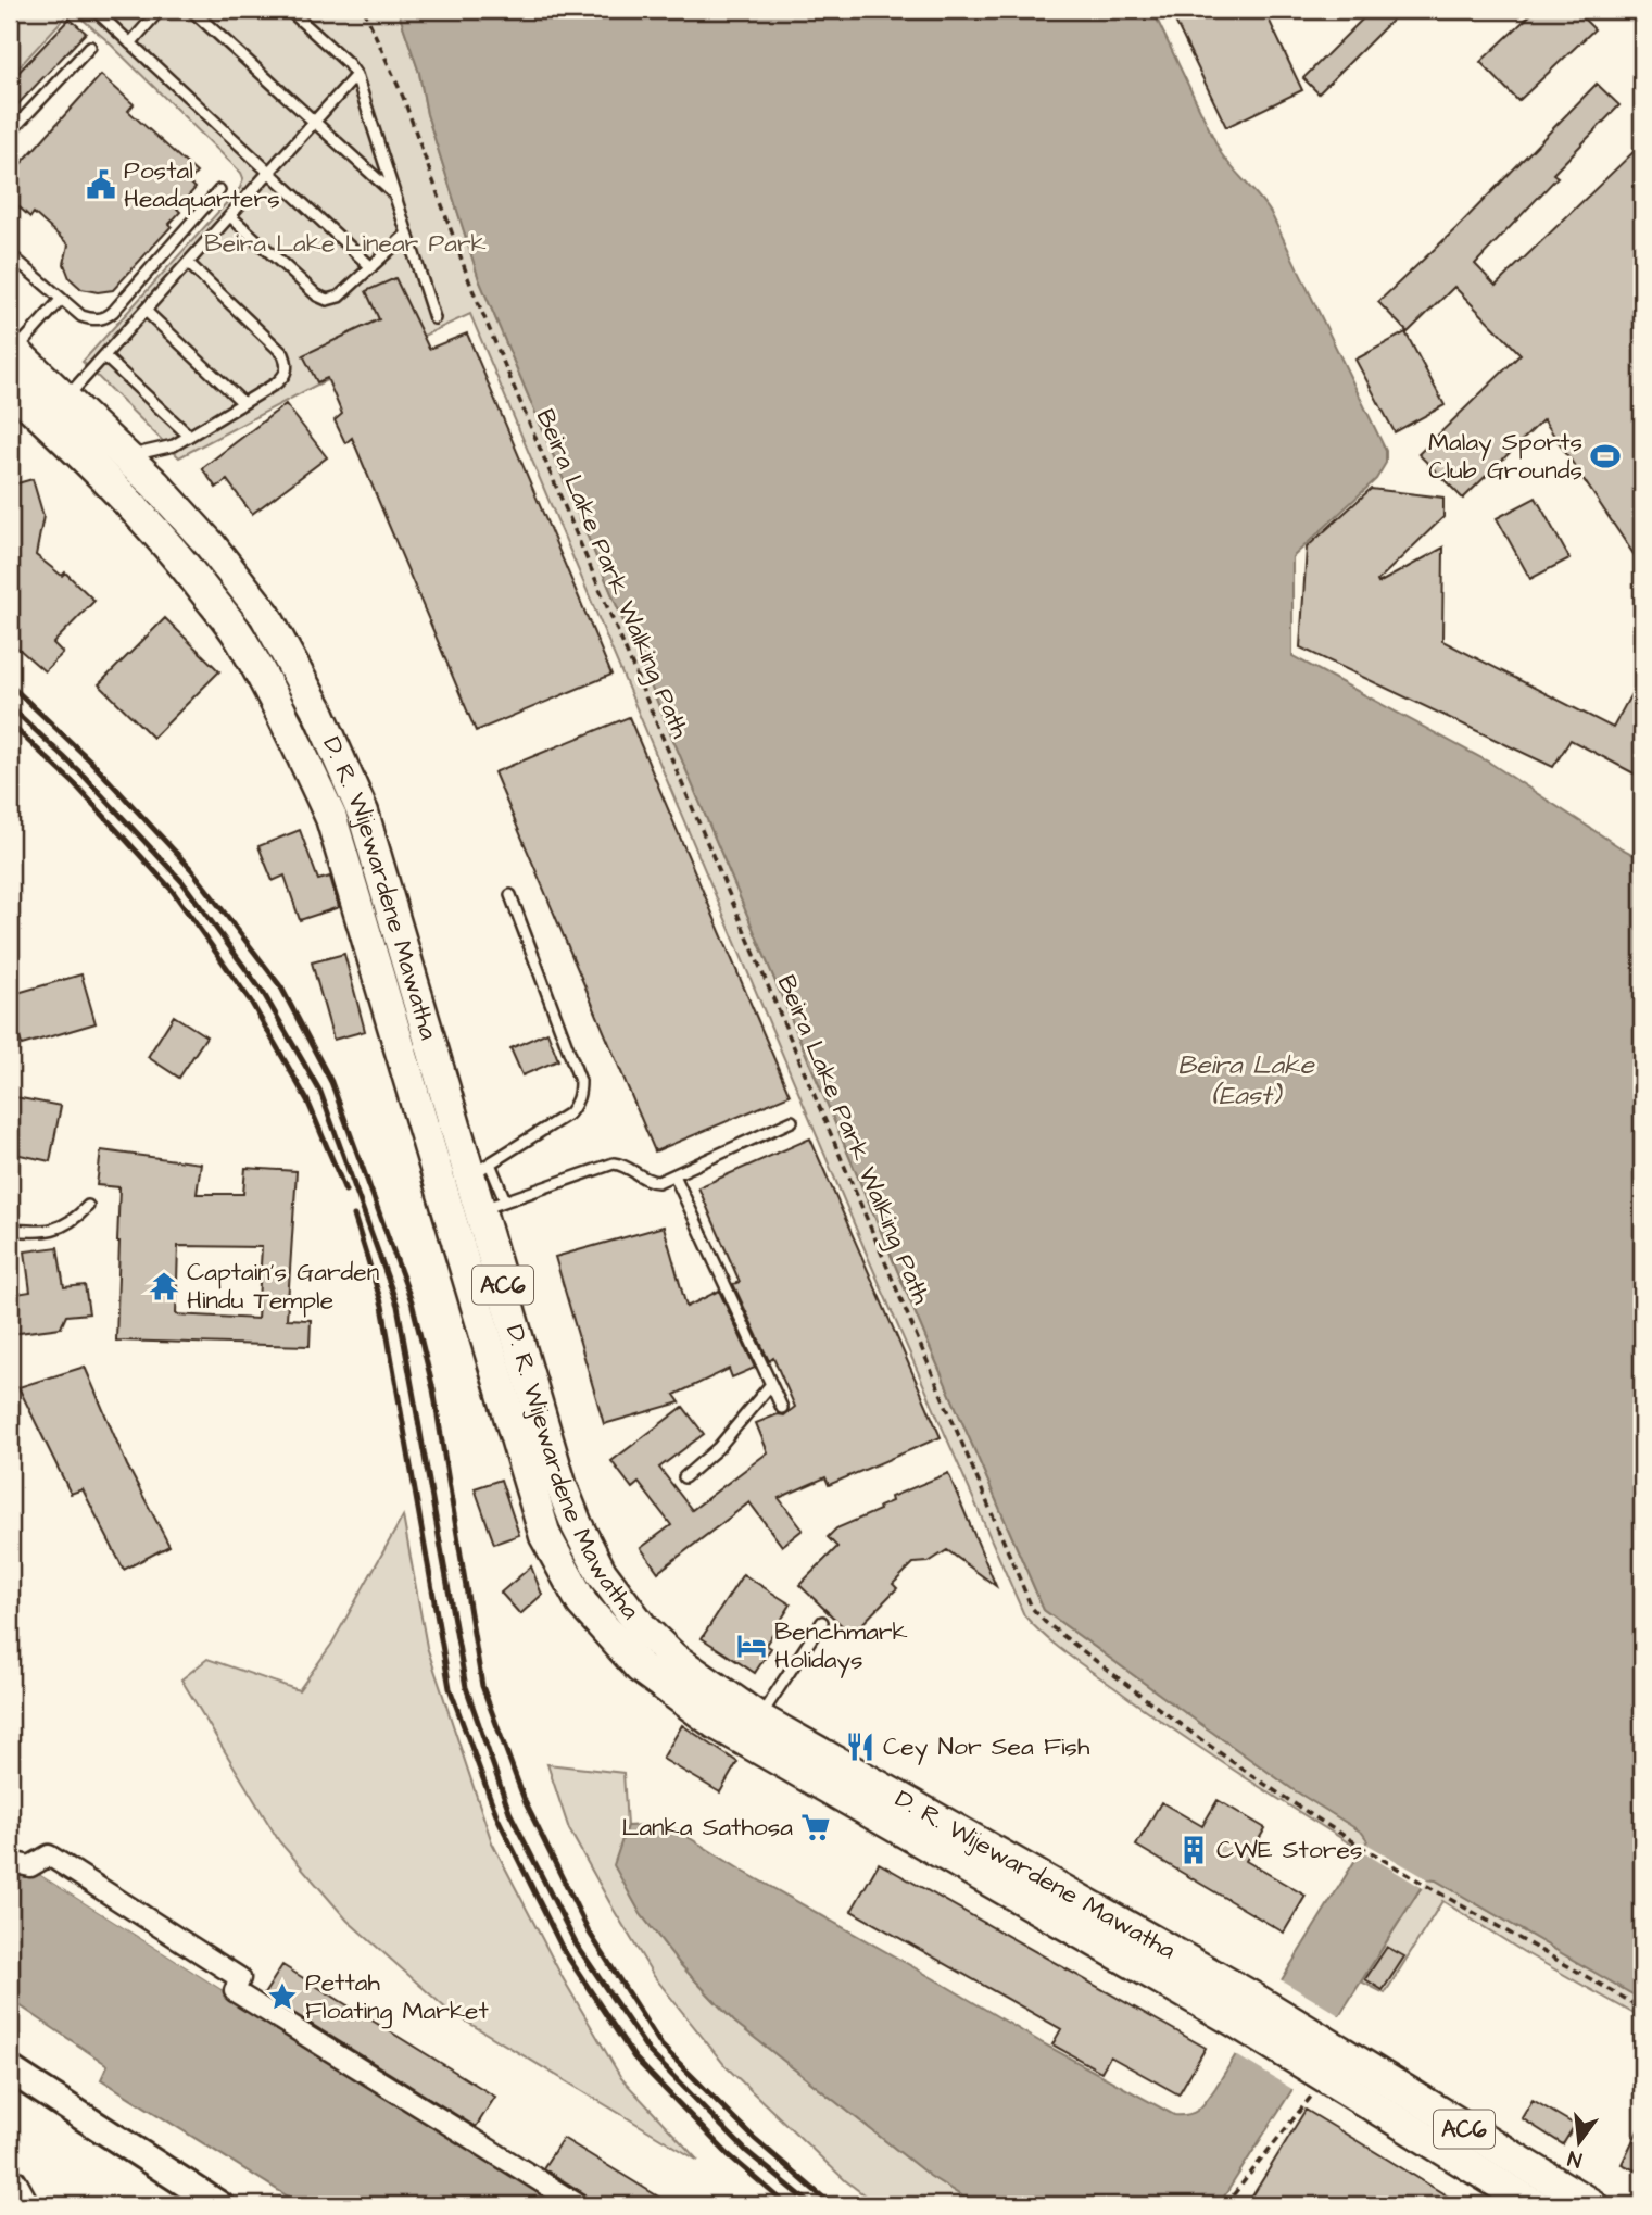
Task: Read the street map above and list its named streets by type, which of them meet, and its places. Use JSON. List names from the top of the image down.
{
  "streets": {
    "main road": ["D. R. Wijewardene Mawatha", "AC6"],
    "path": ["Beira Lake Park Walking Path"]
  },
  "water": ["Beira Lake (East)"],
  "parks": ["Beira Lake Linear Park"],
  "places": {
    "public building": ["Postal Headquarters"],
    "sports": ["Malay Sports Club Grounds"],
    "temple": ["Captain's Garden Hindu Temple"],
    "hotel": ["Benchmark Holidays"],
    "restaurant": ["Cey Nor Sea Fish"],
    "supermarket": ["Lanka Sathosa"],
    "building": ["CWE Stores"],
    "place": ["Pettah Floating Market"]
  },
  "north": "bottom"
}
